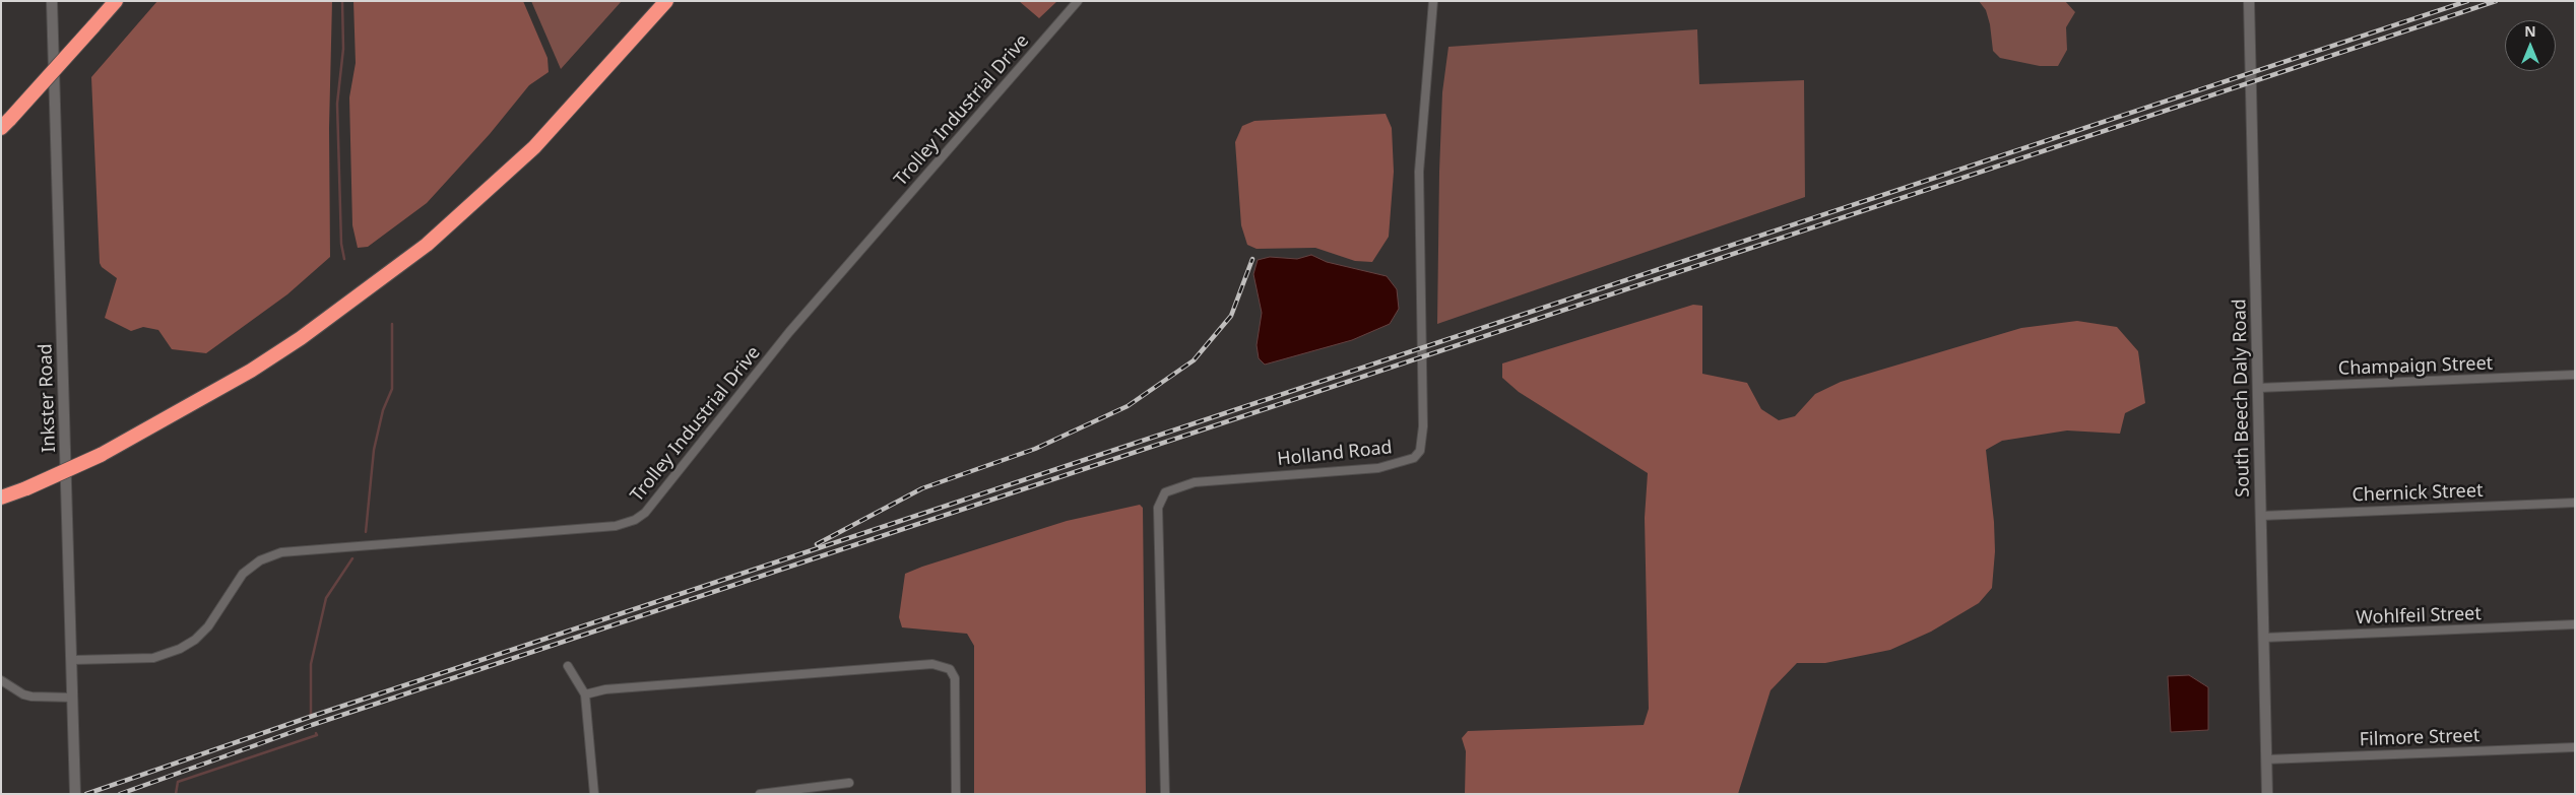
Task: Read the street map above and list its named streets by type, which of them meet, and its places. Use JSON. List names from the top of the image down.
{
  "streets": {
    "street": [
      "Trolley Industrial Drive",
      "Champaign Street",
      "Inkster Road",
      "South Beech Daly Road",
      "Holland Road",
      "Chernick Street",
      "Wohlfeil Street",
      "Filmore Street"
    ]
  },
  "crossings": [
    ["Trolley Industrial Drive", "Inkster Road"],
    ["Champaign Street", "South Beech Daly Road"],
    ["South Beech Daly Road", "Chernick Street"],
    ["South Beech Daly Road", "Wohlfeil Street"],
    ["South Beech Daly Road", "Filmore Street"]
  ],
  "north": "top"
}
